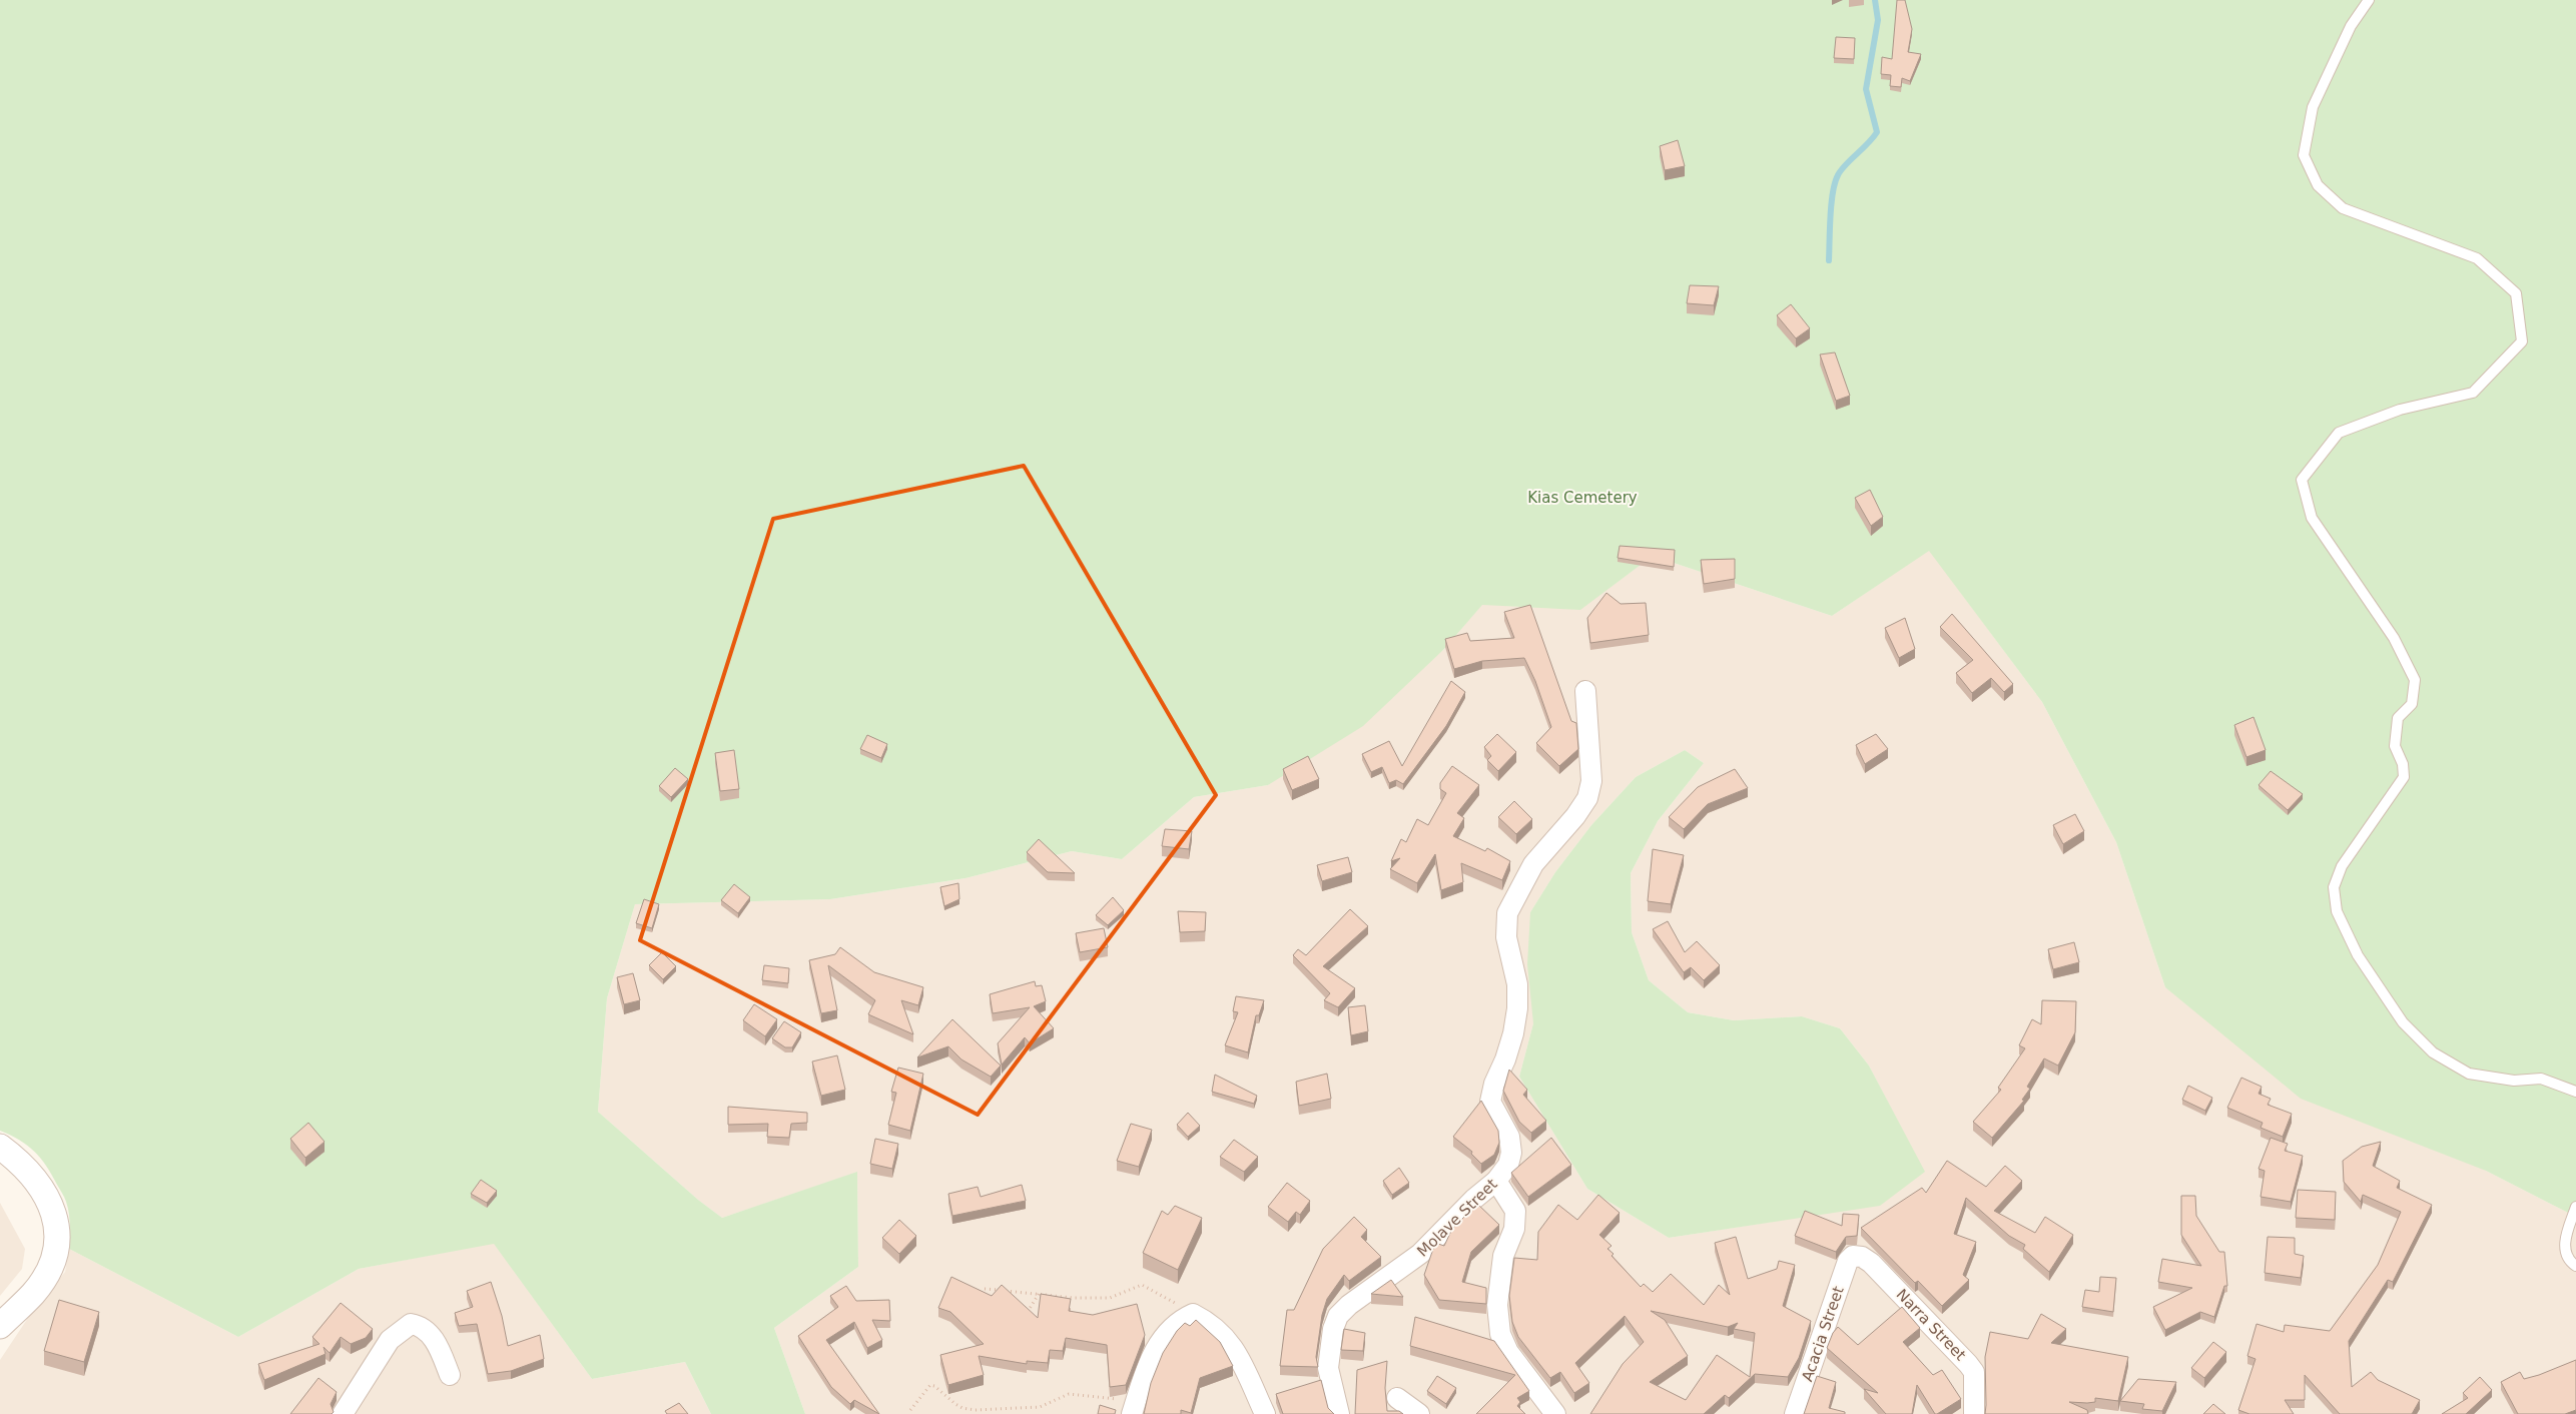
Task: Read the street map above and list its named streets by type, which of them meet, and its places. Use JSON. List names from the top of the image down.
{
  "streets": {
    "street": ["Molave Street", "Narra Street", "Acacia Street"]
  },
  "crossings": [
    ["Narra Street", "Acacia Street"]
  ],
  "parks": ["Kias Cemetery"]
}
